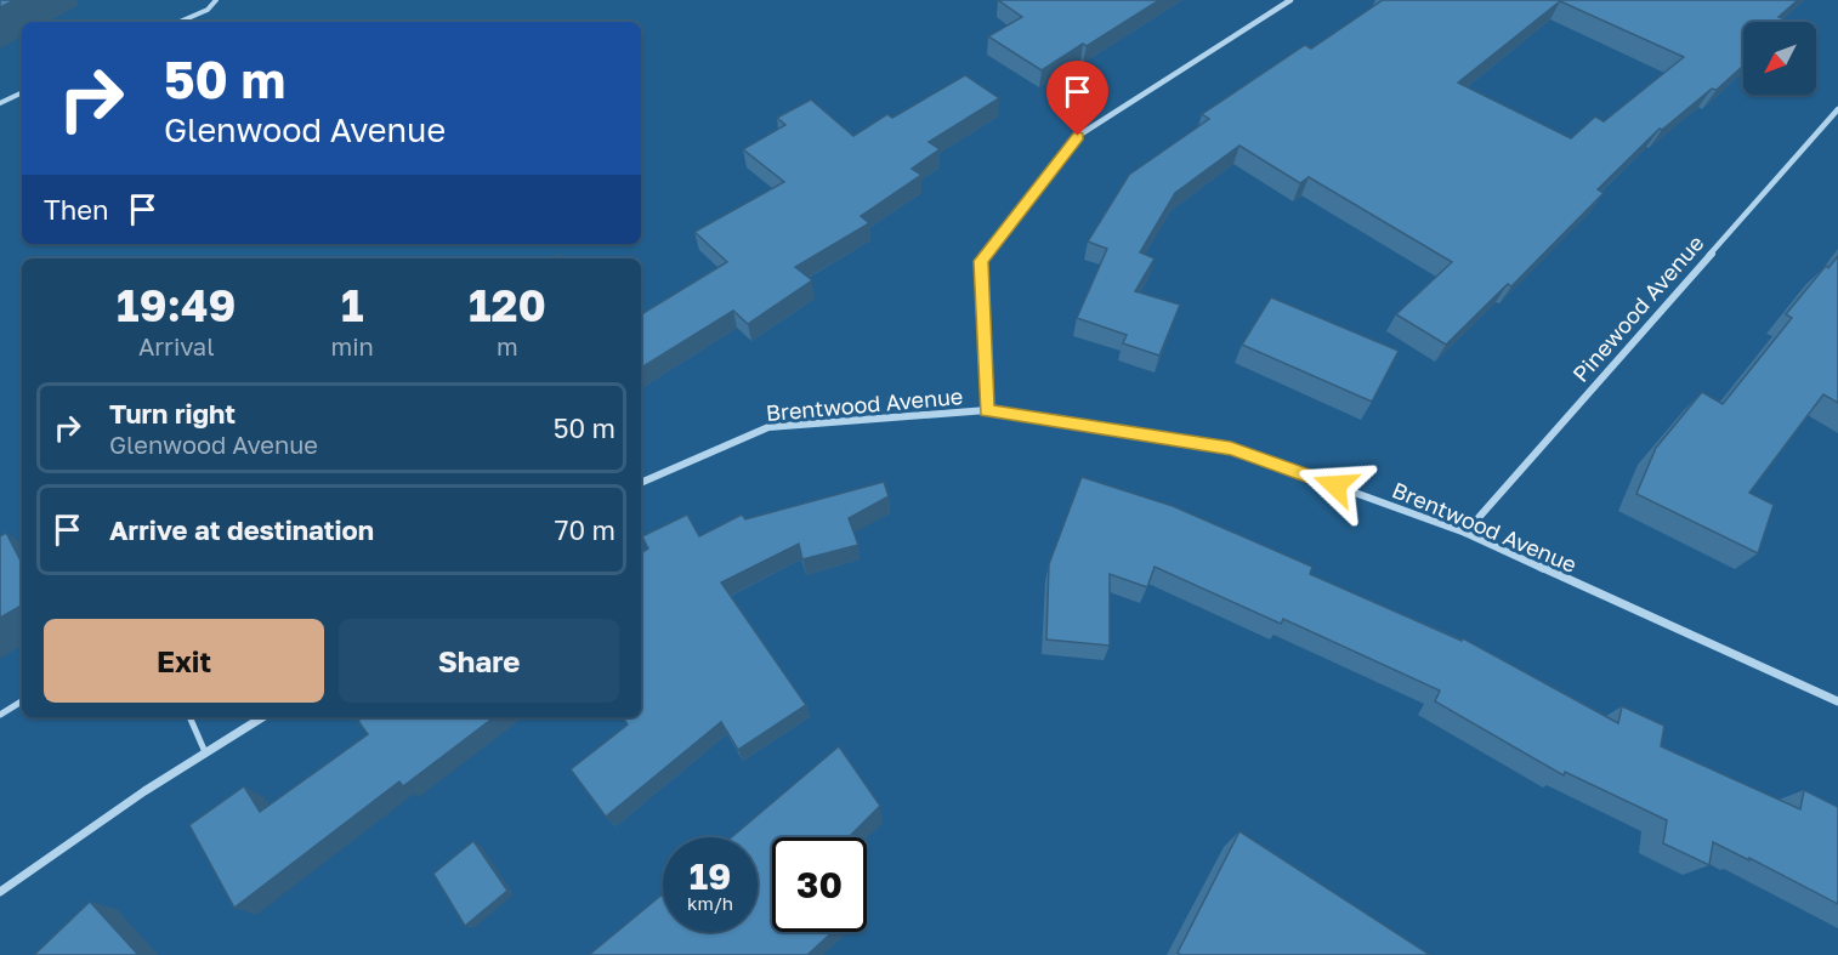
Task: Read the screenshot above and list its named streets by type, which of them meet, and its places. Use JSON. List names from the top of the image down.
{
  "streets": {
    "street": ["Pinewood Avenue", "Brentwood Avenue"]
  },
  "crossings": [
    ["Pinewood Avenue", "Brentwood Avenue"]
  ],
  "north": "bottom left",
  "page": {
    "turn": ["50 m", "Glenwood Avenue"],
    "then": "Then",
    "eta": [
      "19:49",
      "Arrival",
      "1",
      "min",
      "120",
      "m"
    ],
    "list": [
      {
        "name": "Turn right",
        "note": "Glenwood Avenue",
        "value": "50 m"
      },
      {
        "name": "Arrive at destination",
        "value": "70 m"
      }
    ],
    "buttons": ["Exit", "Share"],
    "speed": "19 km/h",
    "limit": "30"
  }
}
